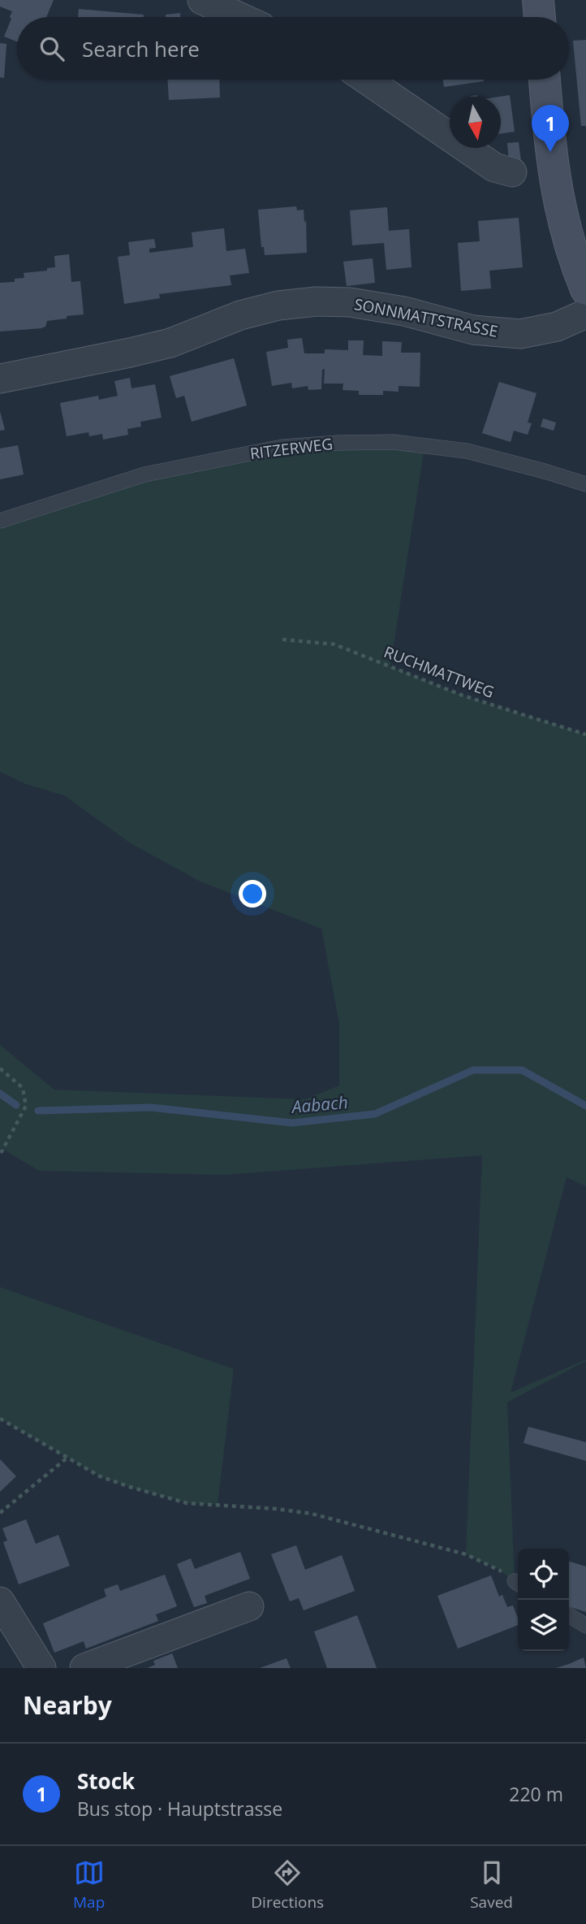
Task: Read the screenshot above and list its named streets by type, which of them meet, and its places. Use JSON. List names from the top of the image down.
{
  "streets": {
    "street": ["SONNMATTSTRASSE"],
    "lane": ["RITZERWEG"],
    "path": ["RUCHMATTWEG"]
  },
  "water": ["Aabach"],
  "north": "bottom",
  "page": {
    "search": "Search here",
    "pins": "1",
    "heading": "Nearby",
    "list": [
      {
        "mark": "1",
        "name": "Stock",
        "note": "Bus stop · Hauptstrasse",
        "value": "220 m"
      }
    ],
    "nav": ["Map", "Directions", "Saved"]
  }
}
